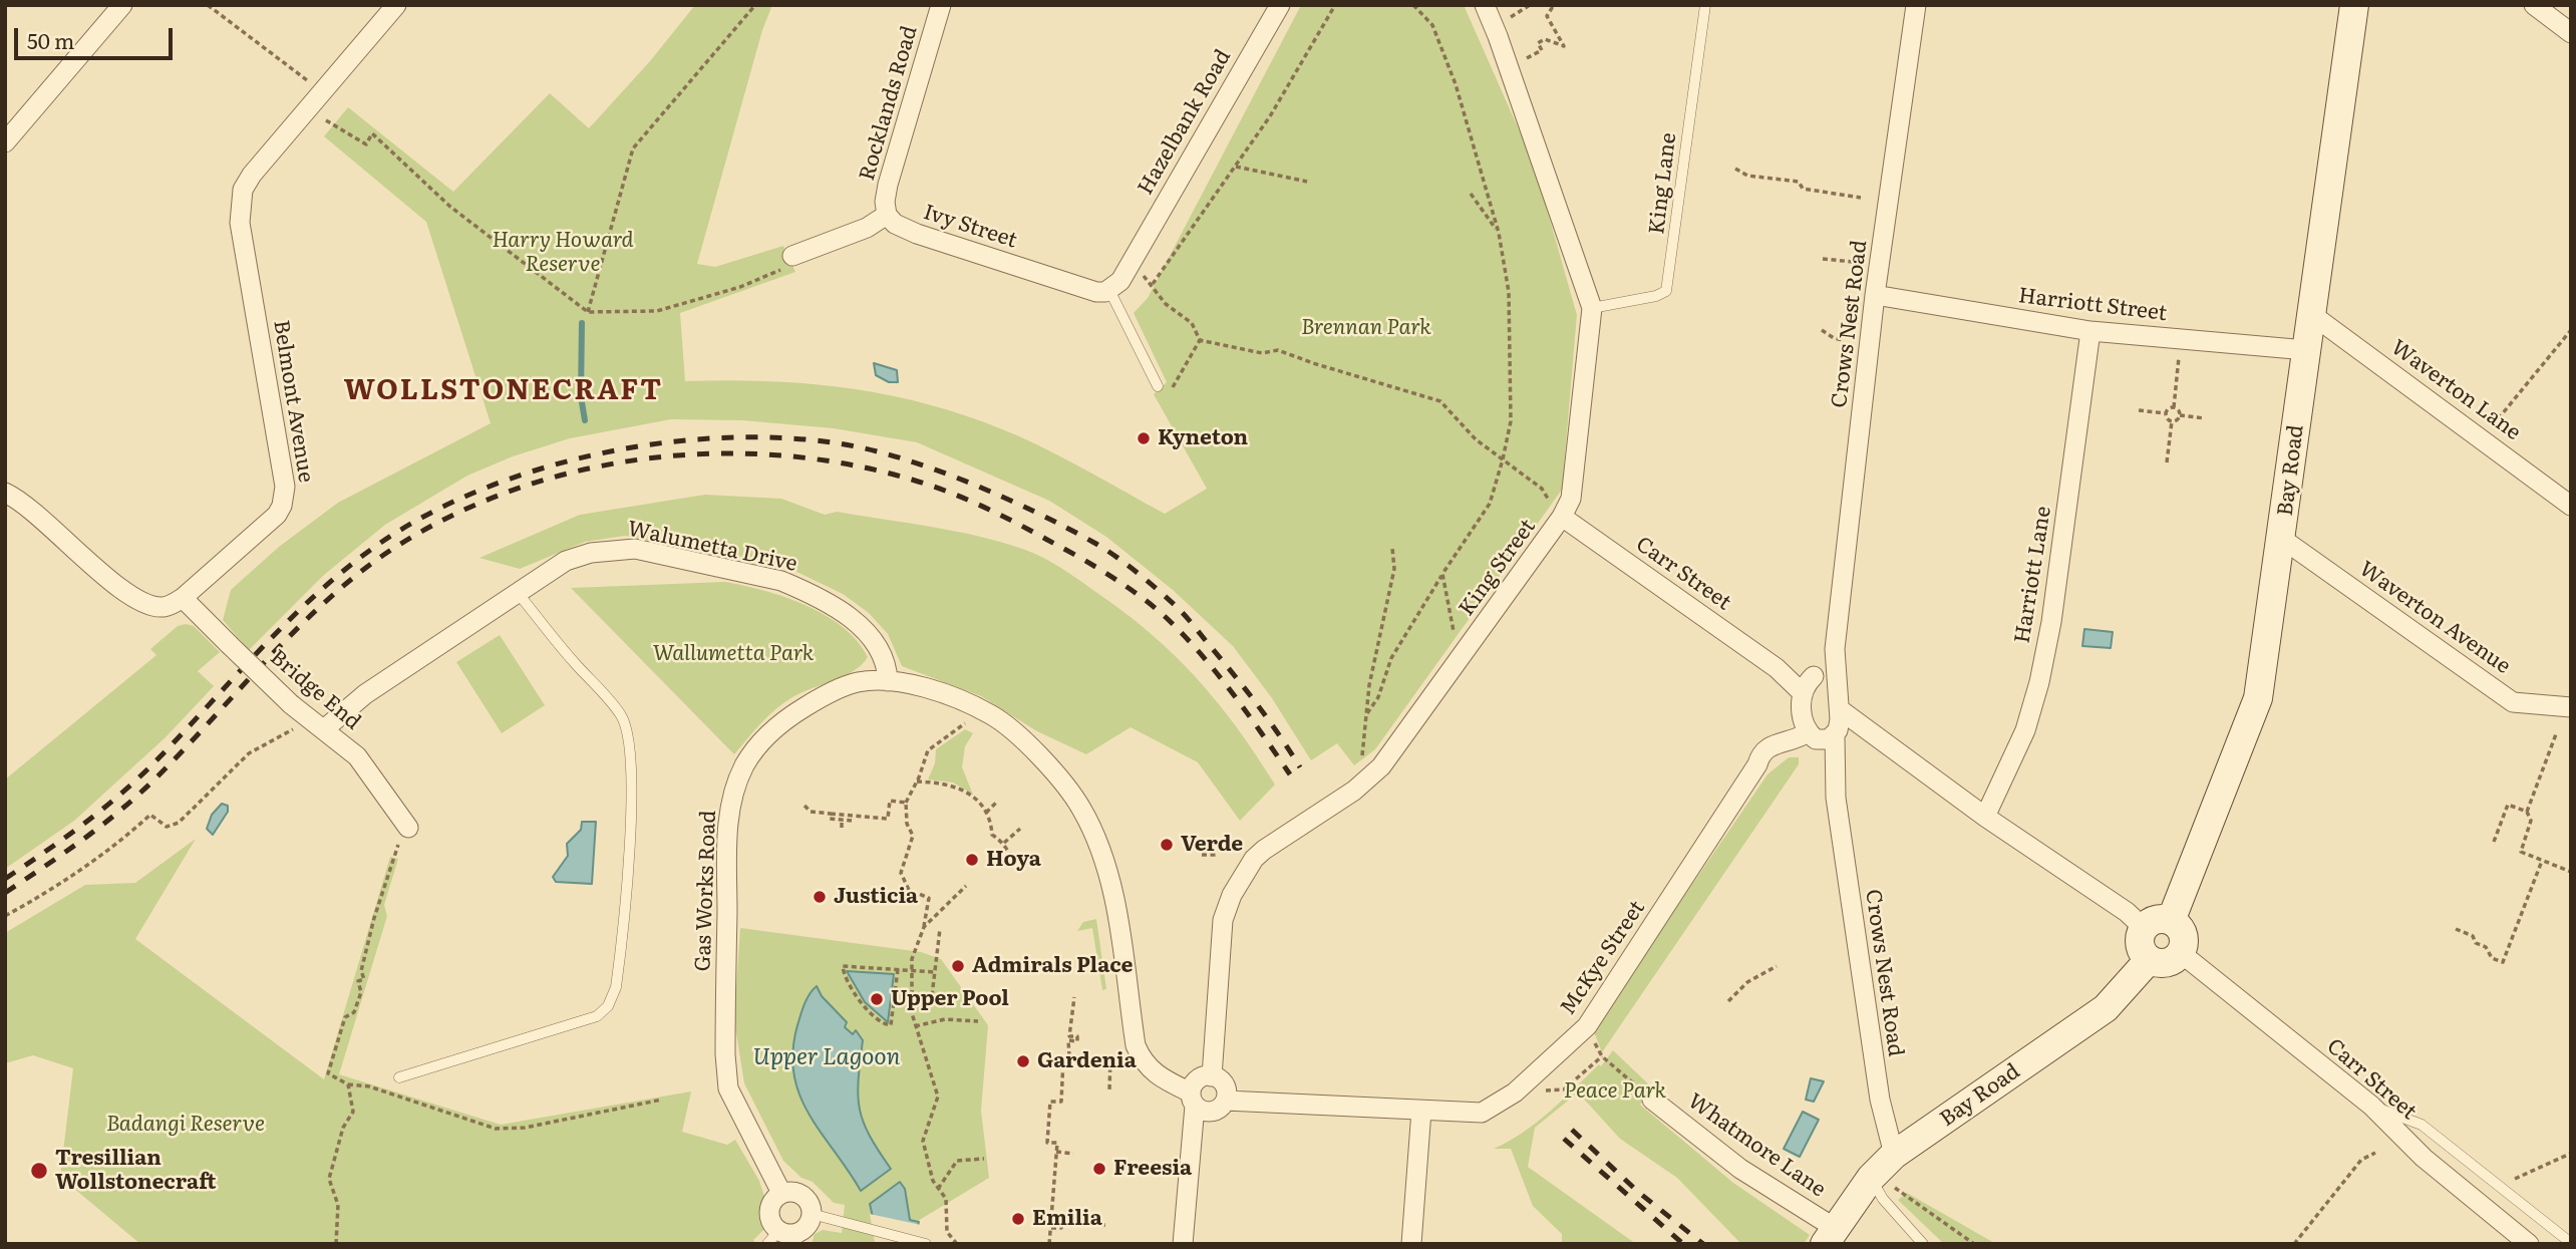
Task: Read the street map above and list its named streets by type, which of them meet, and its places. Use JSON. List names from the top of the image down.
{
  "streets": {
    "street": [
      "Rocklands Road",
      "Hazelbank Road",
      "Ivy Street",
      "Harriott Street",
      "Crows Nest Road",
      "Waverton Lane",
      "Belmont Avenue",
      "Bay Road",
      "Walumetta Drive",
      "King Street",
      "Carr Street",
      "Harriott Lane",
      "Waverton Avenue",
      "Bridge End",
      "Gas Works Road",
      "McKye Street",
      "Whatmore Lane"
    ],
    "lane": ["King Lane"]
  },
  "crossings": [
    ["Rocklands Road", "Ivy Street"],
    ["Hazelbank Road", "Ivy Street"],
    ["King Lane", "King Street"],
    ["Harriott Street", "Crows Nest Road"],
    ["Harriott Street", "Bay Road"],
    ["Harriott Street", "Harriott Lane"],
    ["Crows Nest Road", "Bay Road"],
    ["Crows Nest Road", "Carr Street"],
    ["Crows Nest Road", "McKye Street"],
    ["Waverton Lane", "Bay Road"],
    ["Belmont Avenue", "Bridge End"],
    ["Bay Road", "Carr Street"],
    ["Bay Road", "Waverton Avenue"],
    ["Bay Road", "Whatmore Lane"],
    ["Walumetta Drive", "Bridge End"],
    ["Walumetta Drive", "Gas Works Road"],
    ["King Street", "Carr Street"],
    ["King Street", "Gas Works Road"],
    ["King Street", "McKye Street"],
    ["Carr Street", "McKye Street"],
    ["Gas Works Road", "McKye Street"]
  ],
  "districts": ["WOLLSTONECRAFT"],
  "water": ["Upper Lagoon"],
  "parks": [
    "Harry Howard Reserve",
    "Brennan Park",
    "Wallumetta Park",
    "Peace Park",
    "Badangi Reserve"
  ],
  "places": [
    "Kyneton",
    "Verde",
    "Hoya",
    "Justicia",
    "Admirals Place",
    "Upper Pool",
    "Gardenia",
    "Freesia",
    "Tresillian Wollstonecraft",
    "Emilia"
  ],
  "scale_bar": "50 m"
}
